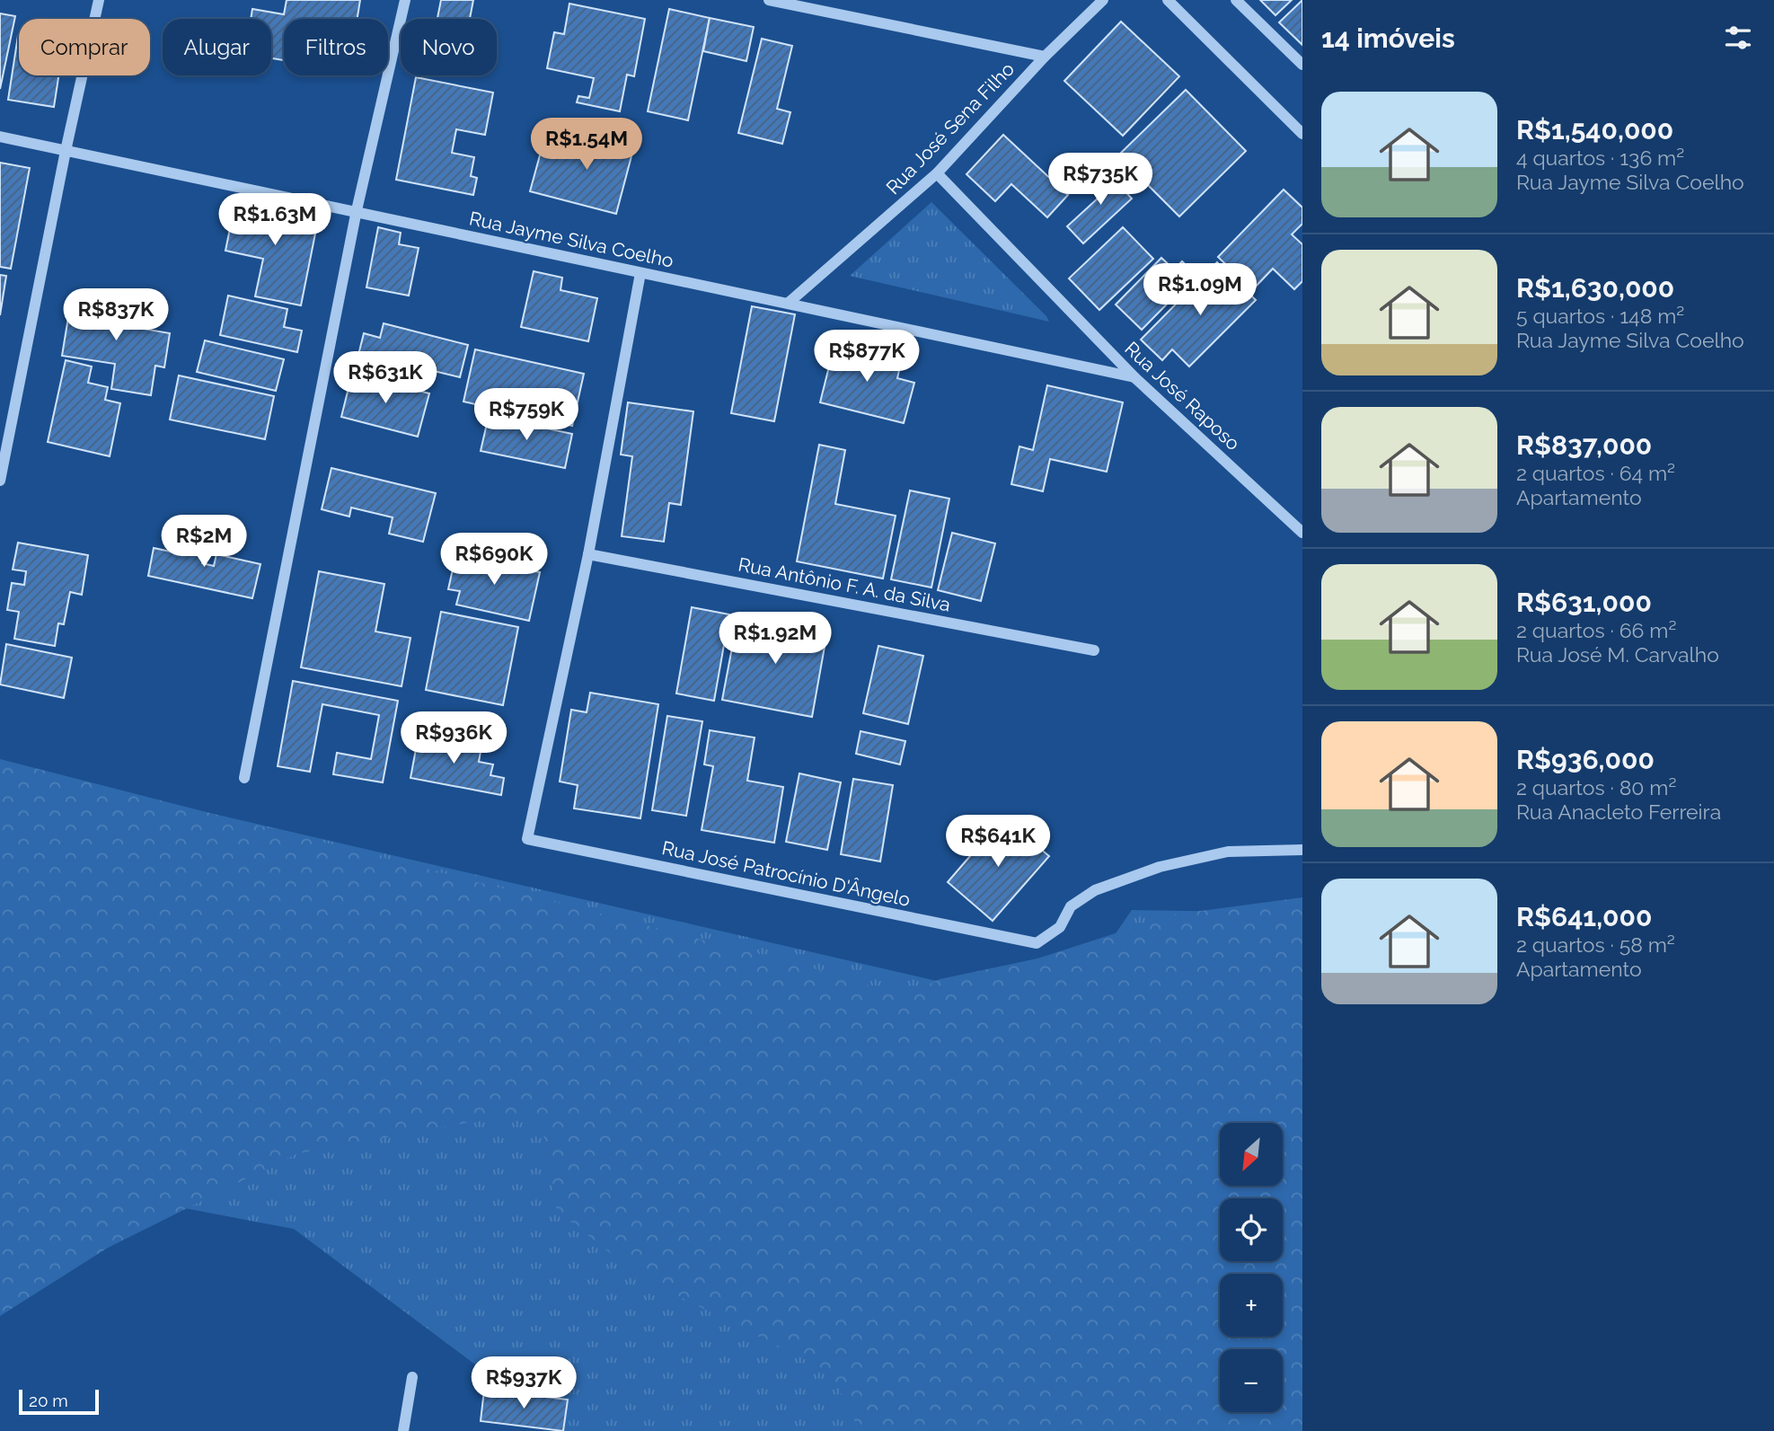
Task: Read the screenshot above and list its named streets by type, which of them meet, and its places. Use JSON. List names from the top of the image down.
{
  "streets": {
    "street": [
      "Rua José Sena Filho",
      "Rua Jayme Silva Coelho",
      "Rua José Raposo",
      "Rua Antônio F. A. da Silva",
      "Rua José Patrocínio D'Ângelo"
    ]
  },
  "crossings": [
    ["Rua José Sena Filho", "Rua Jayme Silva Coelho"],
    ["Rua José Sena Filho", "Rua José Raposo"],
    ["Rua Jayme Silva Coelho", "Rua José Raposo"],
    ["Rua Antônio F. A. da Silva", "Rua José Patrocínio D'Ângelo"]
  ],
  "scale_bar": "20 m",
  "north": "bottom left",
  "page": {
    "heading": "14 imóveis",
    "chip": [
      "Comprar",
      "Alugar",
      "Filtros",
      "Novo"
    ],
    "list": [
      {
        "name": "R$1,540,000",
        "note": "4 quartos · 136 m² · Rua Jayme Silva Coelho"
      },
      {
        "name": "R$1,630,000",
        "note": "5 quartos · 148 m² · Rua Jayme Silva Coelho"
      },
      {
        "name": "R$837,000",
        "note": "2 quartos · 64 m² · Apartamento"
      },
      {
        "name": "R$631,000",
        "note": "2 quartos · 66 m² · Rua José M. Carvalho"
      },
      {
        "name": "R$936,000",
        "note": "2 quartos · 80 m² · Rua Anacleto Ferreira"
      },
      {
        "name": "R$641,000",
        "note": "2 quartos · 58 m² · Apartamento"
      }
    ],
    "price": [
      "R$1.54M",
      "R$735K",
      "R$1.63M",
      "R$1.09M",
      "R$837K",
      "R$877K",
      "R$631K",
      "R$759K",
      "R$2M",
      "R$690K",
      "R$1.92M",
      "R$936K",
      "R$641K",
      "R$937K"
    ],
    "map_buttons": ["+", "−"],
    "scale": "20 m"
  }
}
